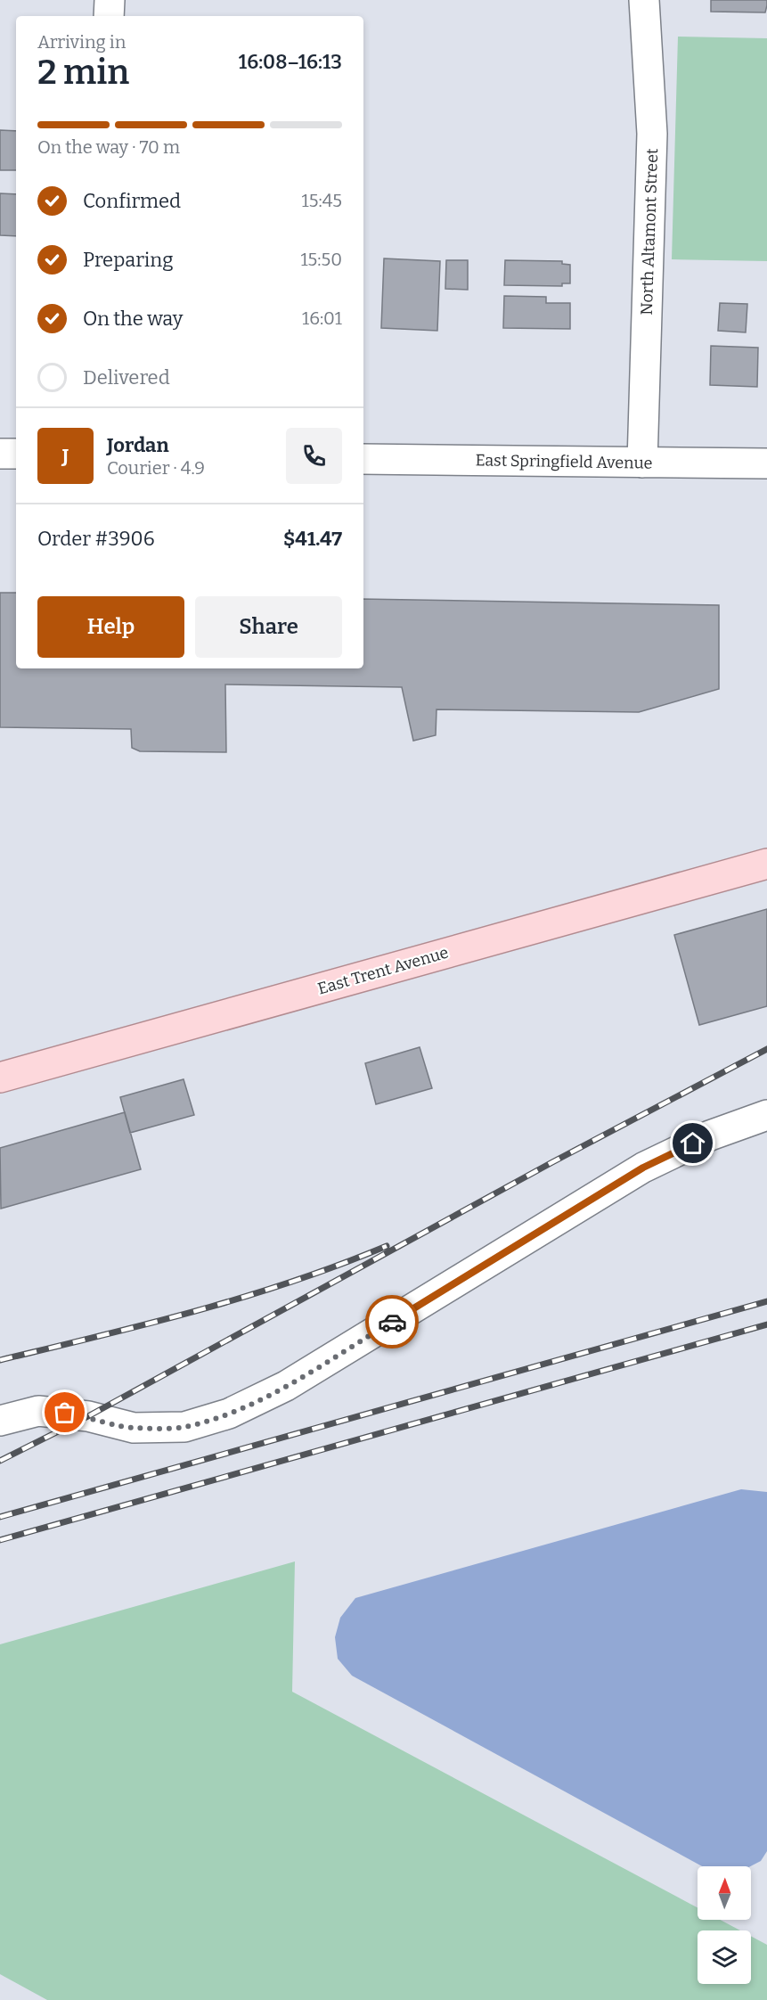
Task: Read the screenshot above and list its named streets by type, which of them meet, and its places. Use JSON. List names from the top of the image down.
{
  "streets": {
    "main road": ["East Trent Avenue"],
    "street": ["North Altamont Street", "East Springfield Avenue"]
  },
  "crossings": [
    ["North Altamont Street", "East Springfield Avenue"]
  ],
  "north": "top",
  "page": {
    "heading": ["2 min", "Arriving in", "16:08–16:13"],
    "panel": [
      "Jordan",
      "Courier · 4.9",
      "Order #3906",
      "$41.47"
    ],
    "bar": "On the way · 70 m",
    "list": [
      ["Confirmed", "15:45"],
      ["Preparing", "15:50"],
      ["On the way", "16:01"],
      "Delivered"
    ],
    "round": "J",
    "buttons": ["Help", "Share"]
  }
}
